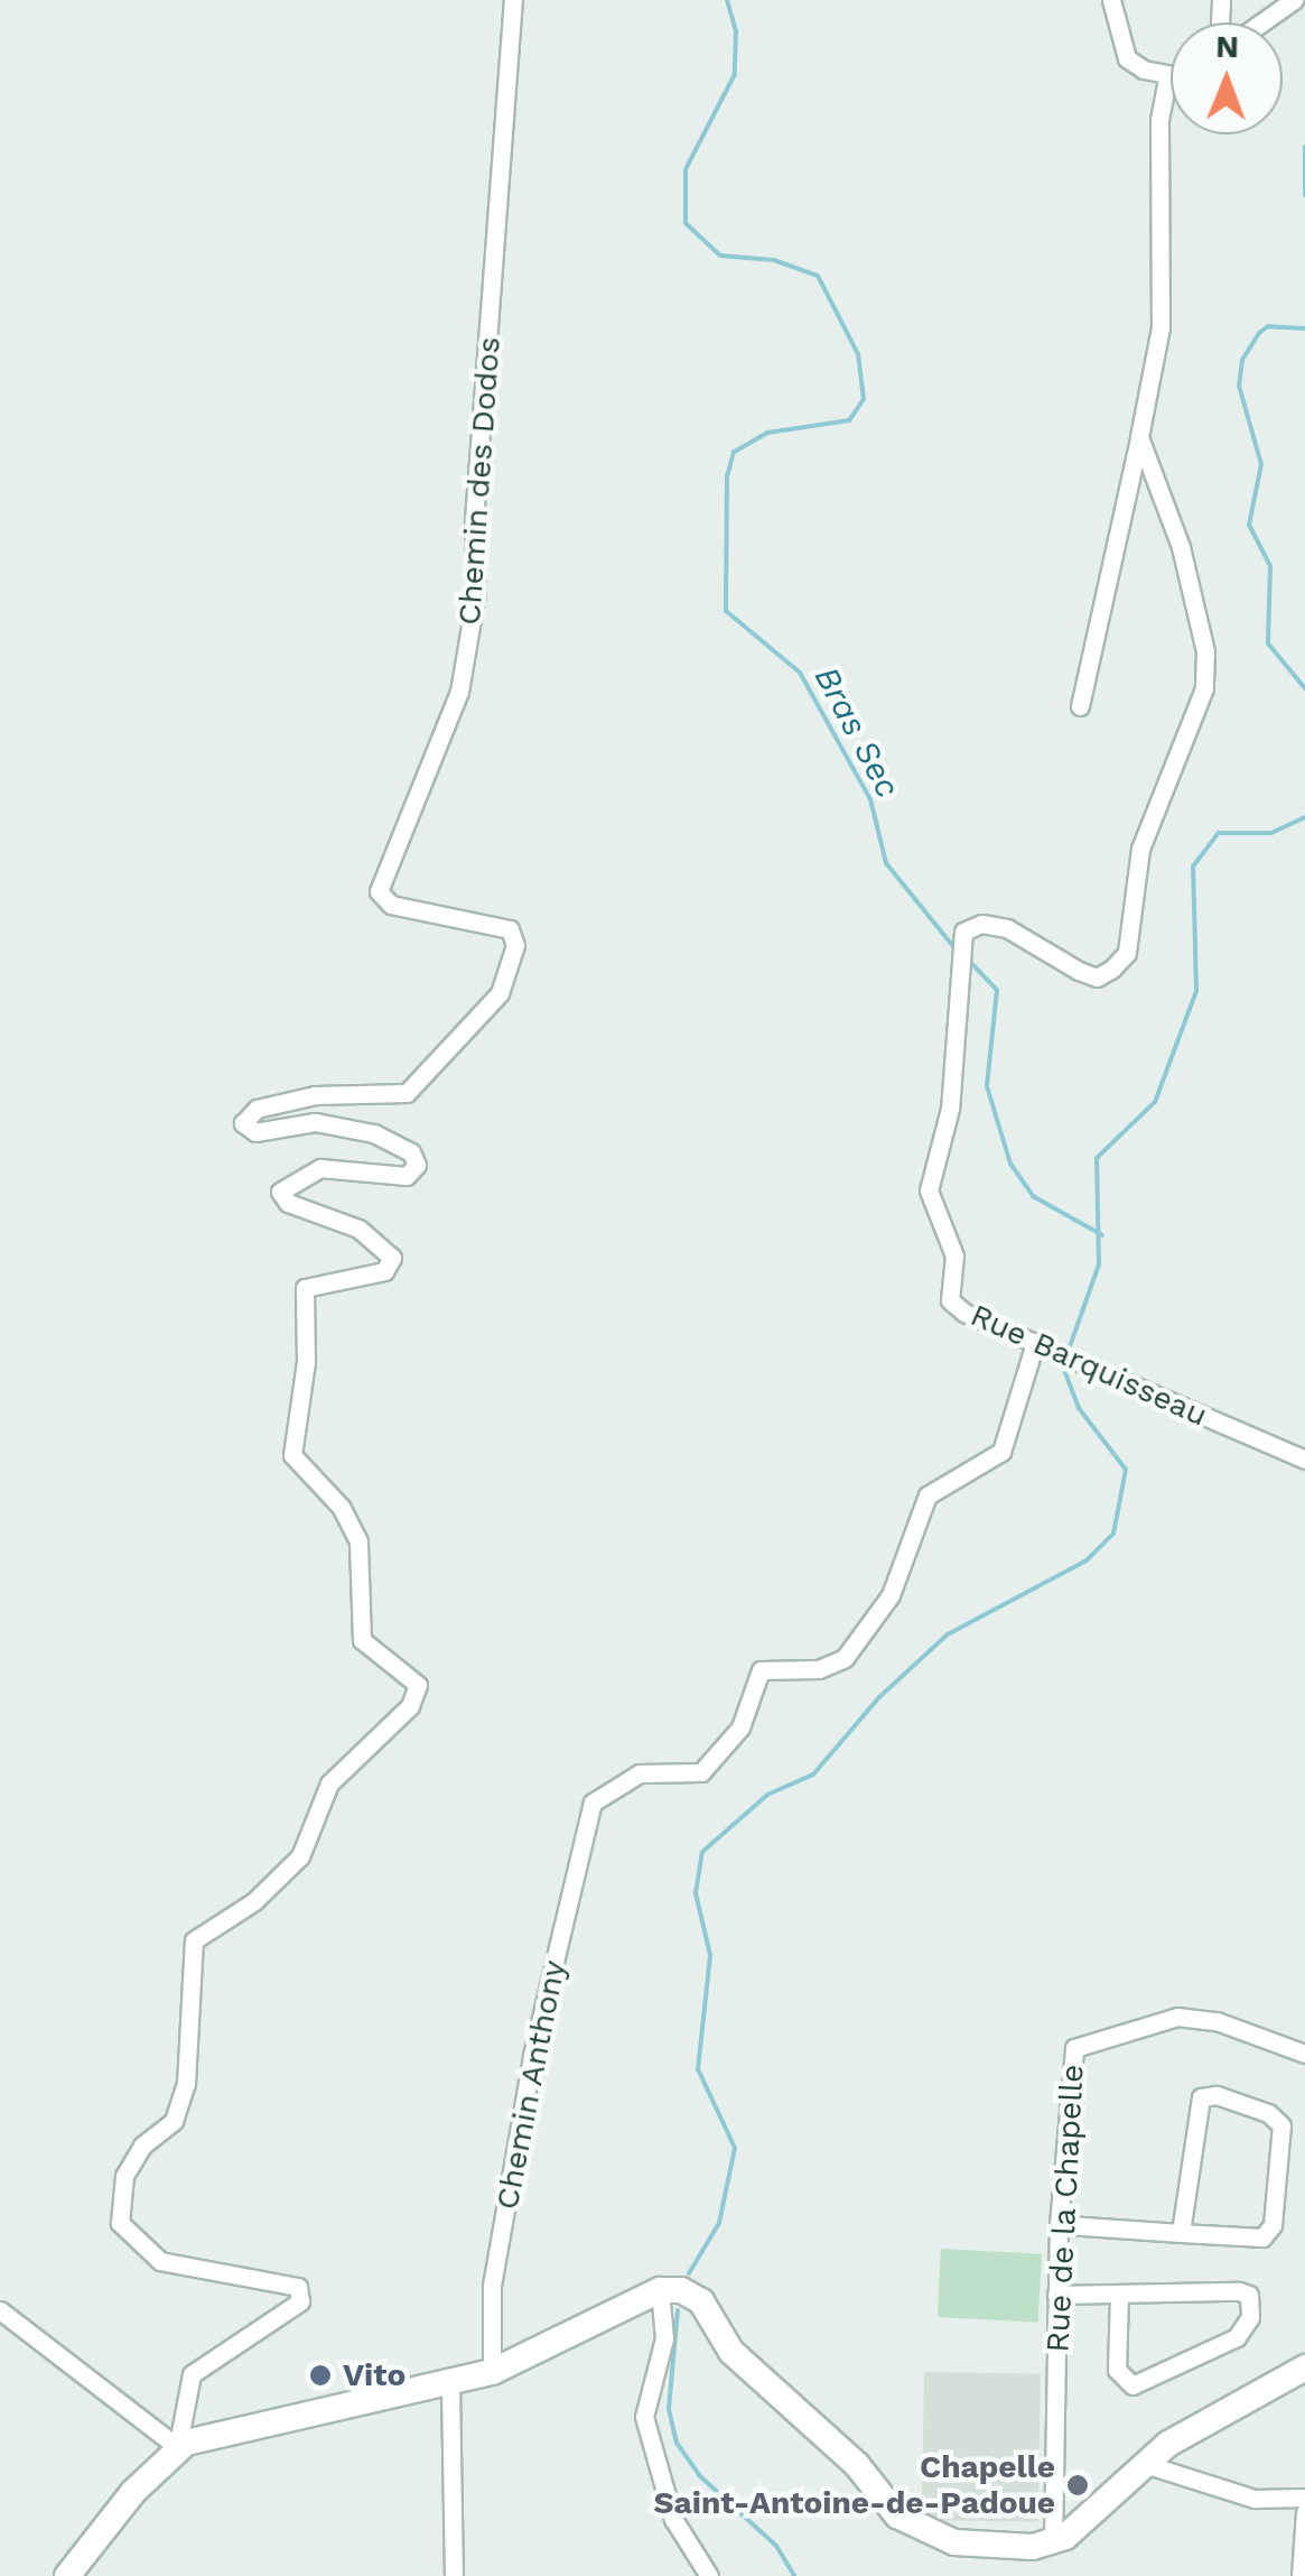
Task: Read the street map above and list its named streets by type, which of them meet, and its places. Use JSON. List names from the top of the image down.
{
  "streets": {
    "street": [
      "Chemin des Dodos",
      "Rue Barquisseau",
      "Chemin Anthony",
      "Rue de la Chapelle"
    ]
  },
  "crossings": [
    ["Rue Barquisseau", "Chemin Anthony"]
  ],
  "water": ["Bras Sec"],
  "places": ["Vito", "Chapelle Saint-Antoine-de-Padoue"],
  "north": "top"
}
